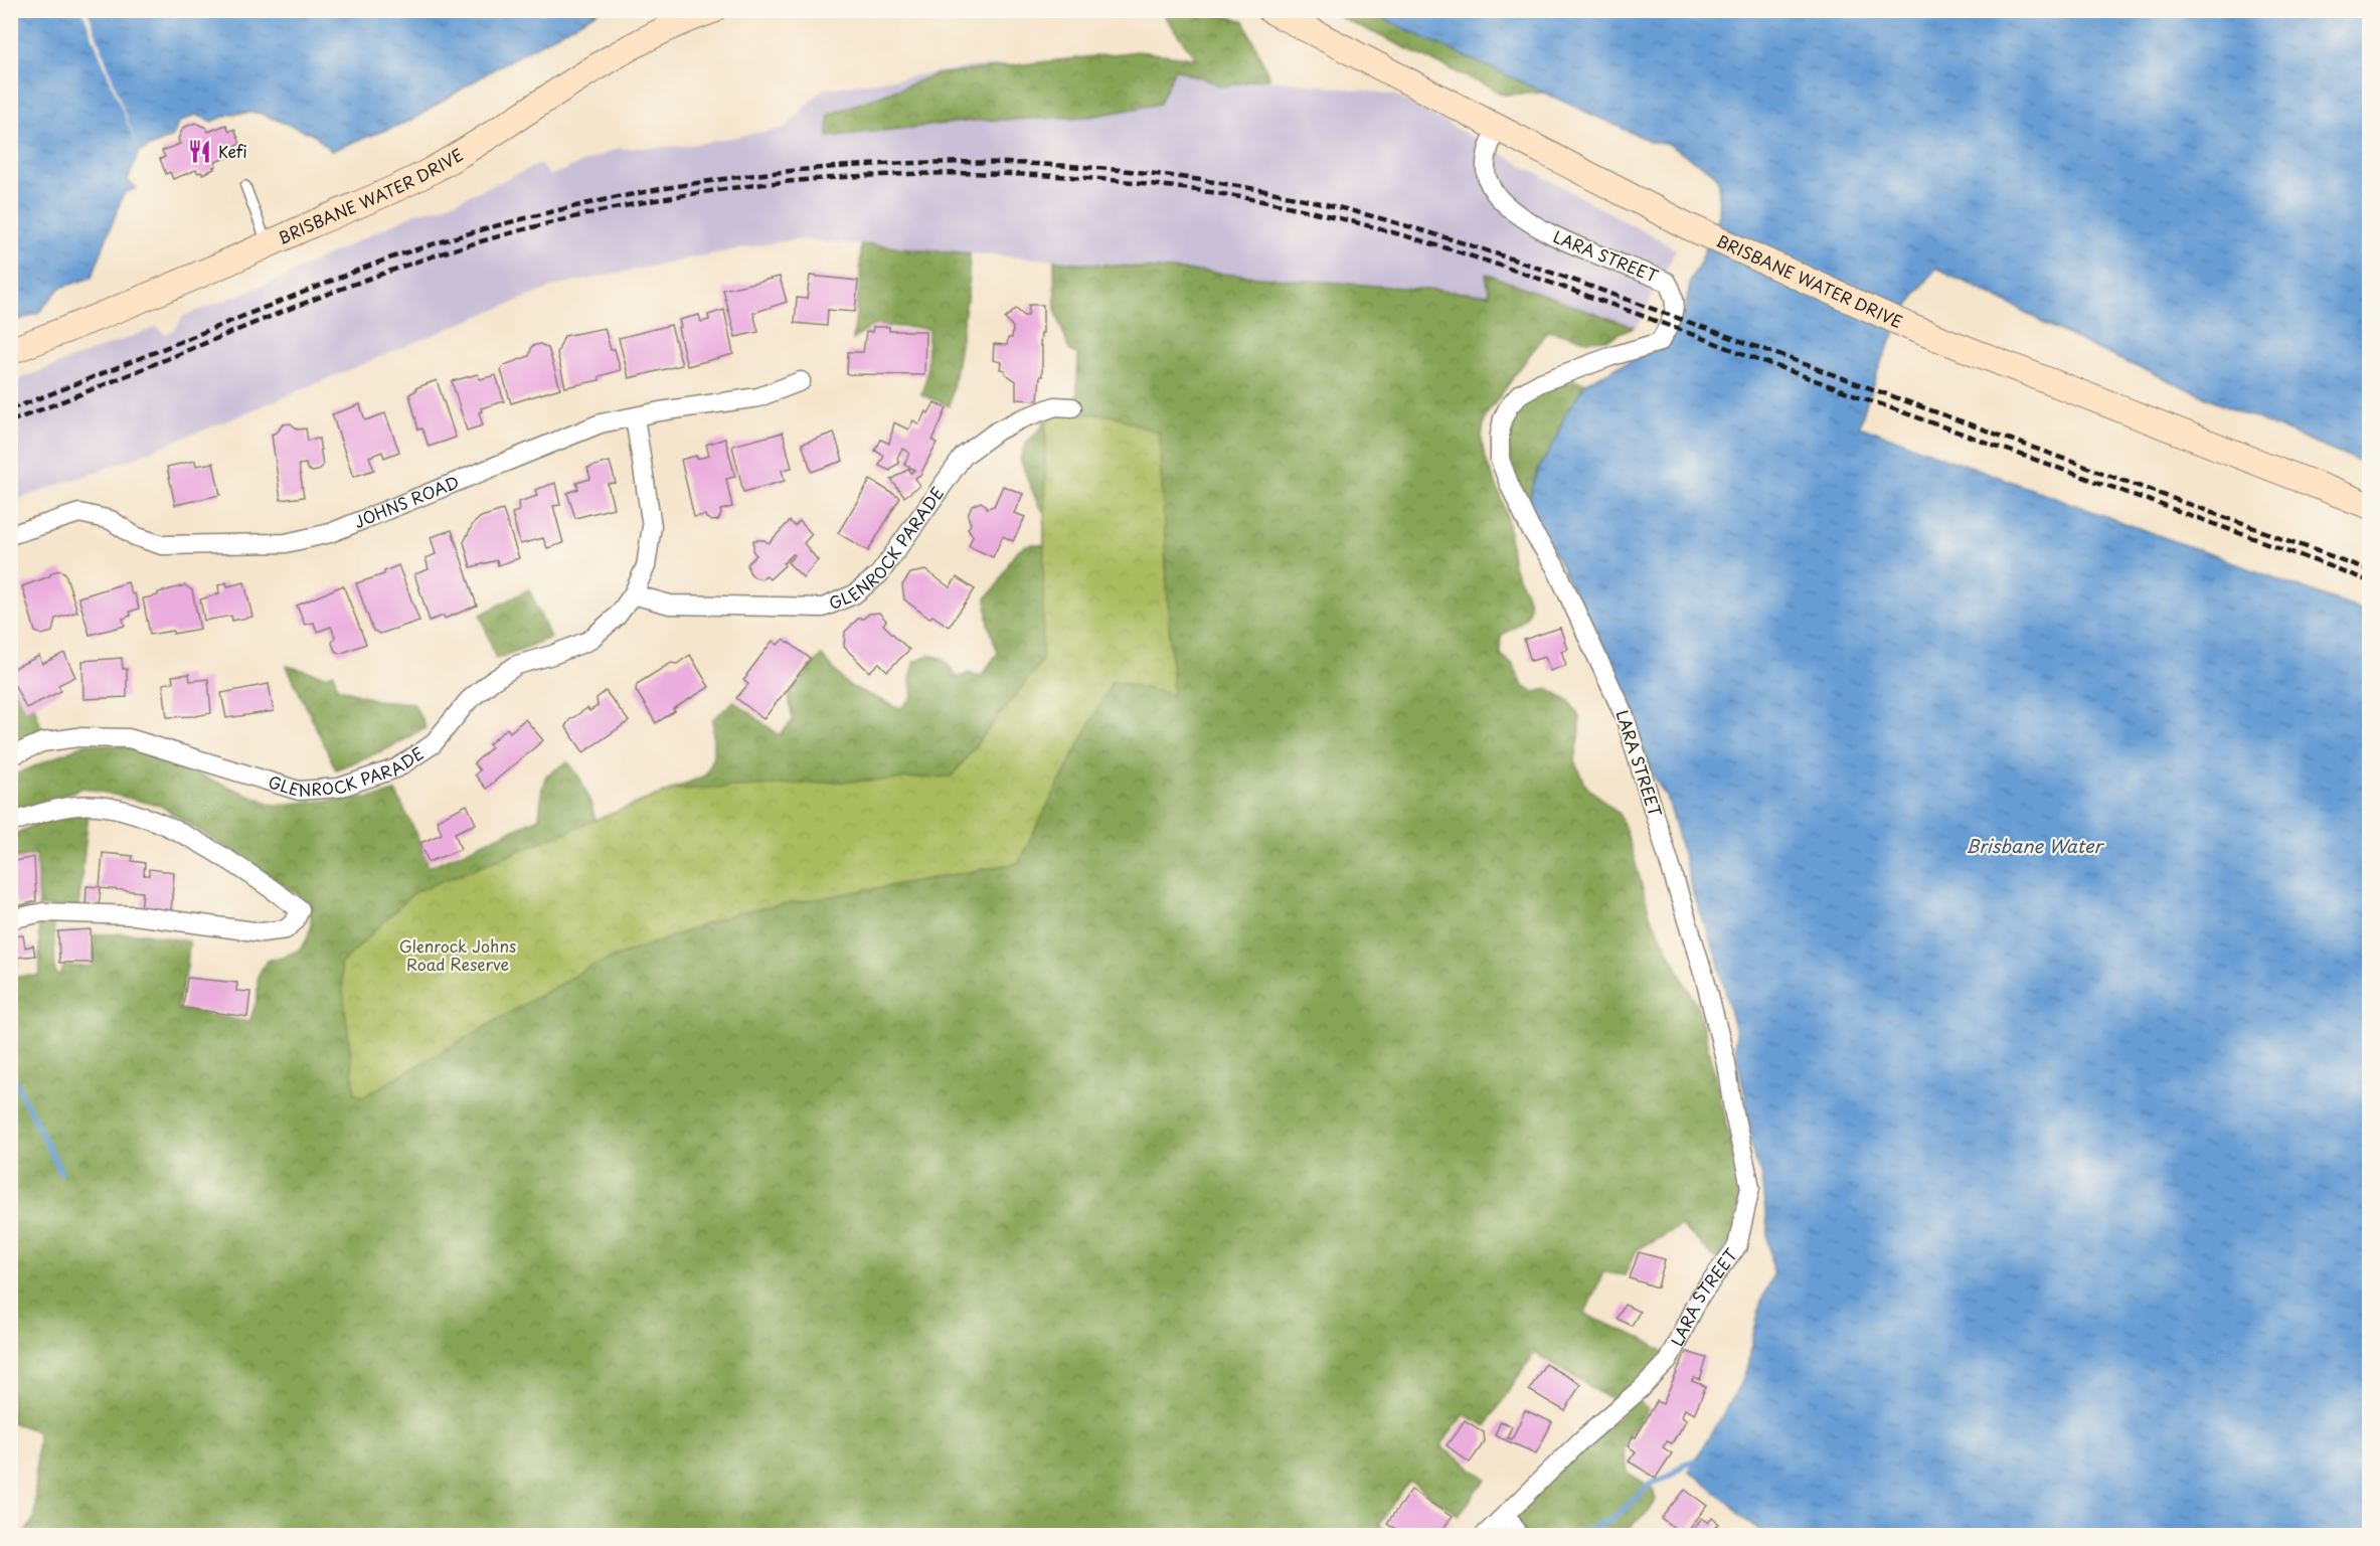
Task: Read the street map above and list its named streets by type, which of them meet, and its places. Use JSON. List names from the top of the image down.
{
  "streets": {
    "main road": ["BRISBANE WATER DRIVE"],
    "street": ["LARA STREET", "JOHNS ROAD", "GLENROCK PARADE"]
  },
  "crossings": [
    ["BRISBANE WATER DRIVE", "LARA STREET"],
    ["JOHNS ROAD", "GLENROCK PARADE"]
  ],
  "water": ["Brisbane Water"],
  "parks": ["Glenrock Johns Road Reserve"],
  "places": {
    "restaurant": ["Kefi"]
  }
}
